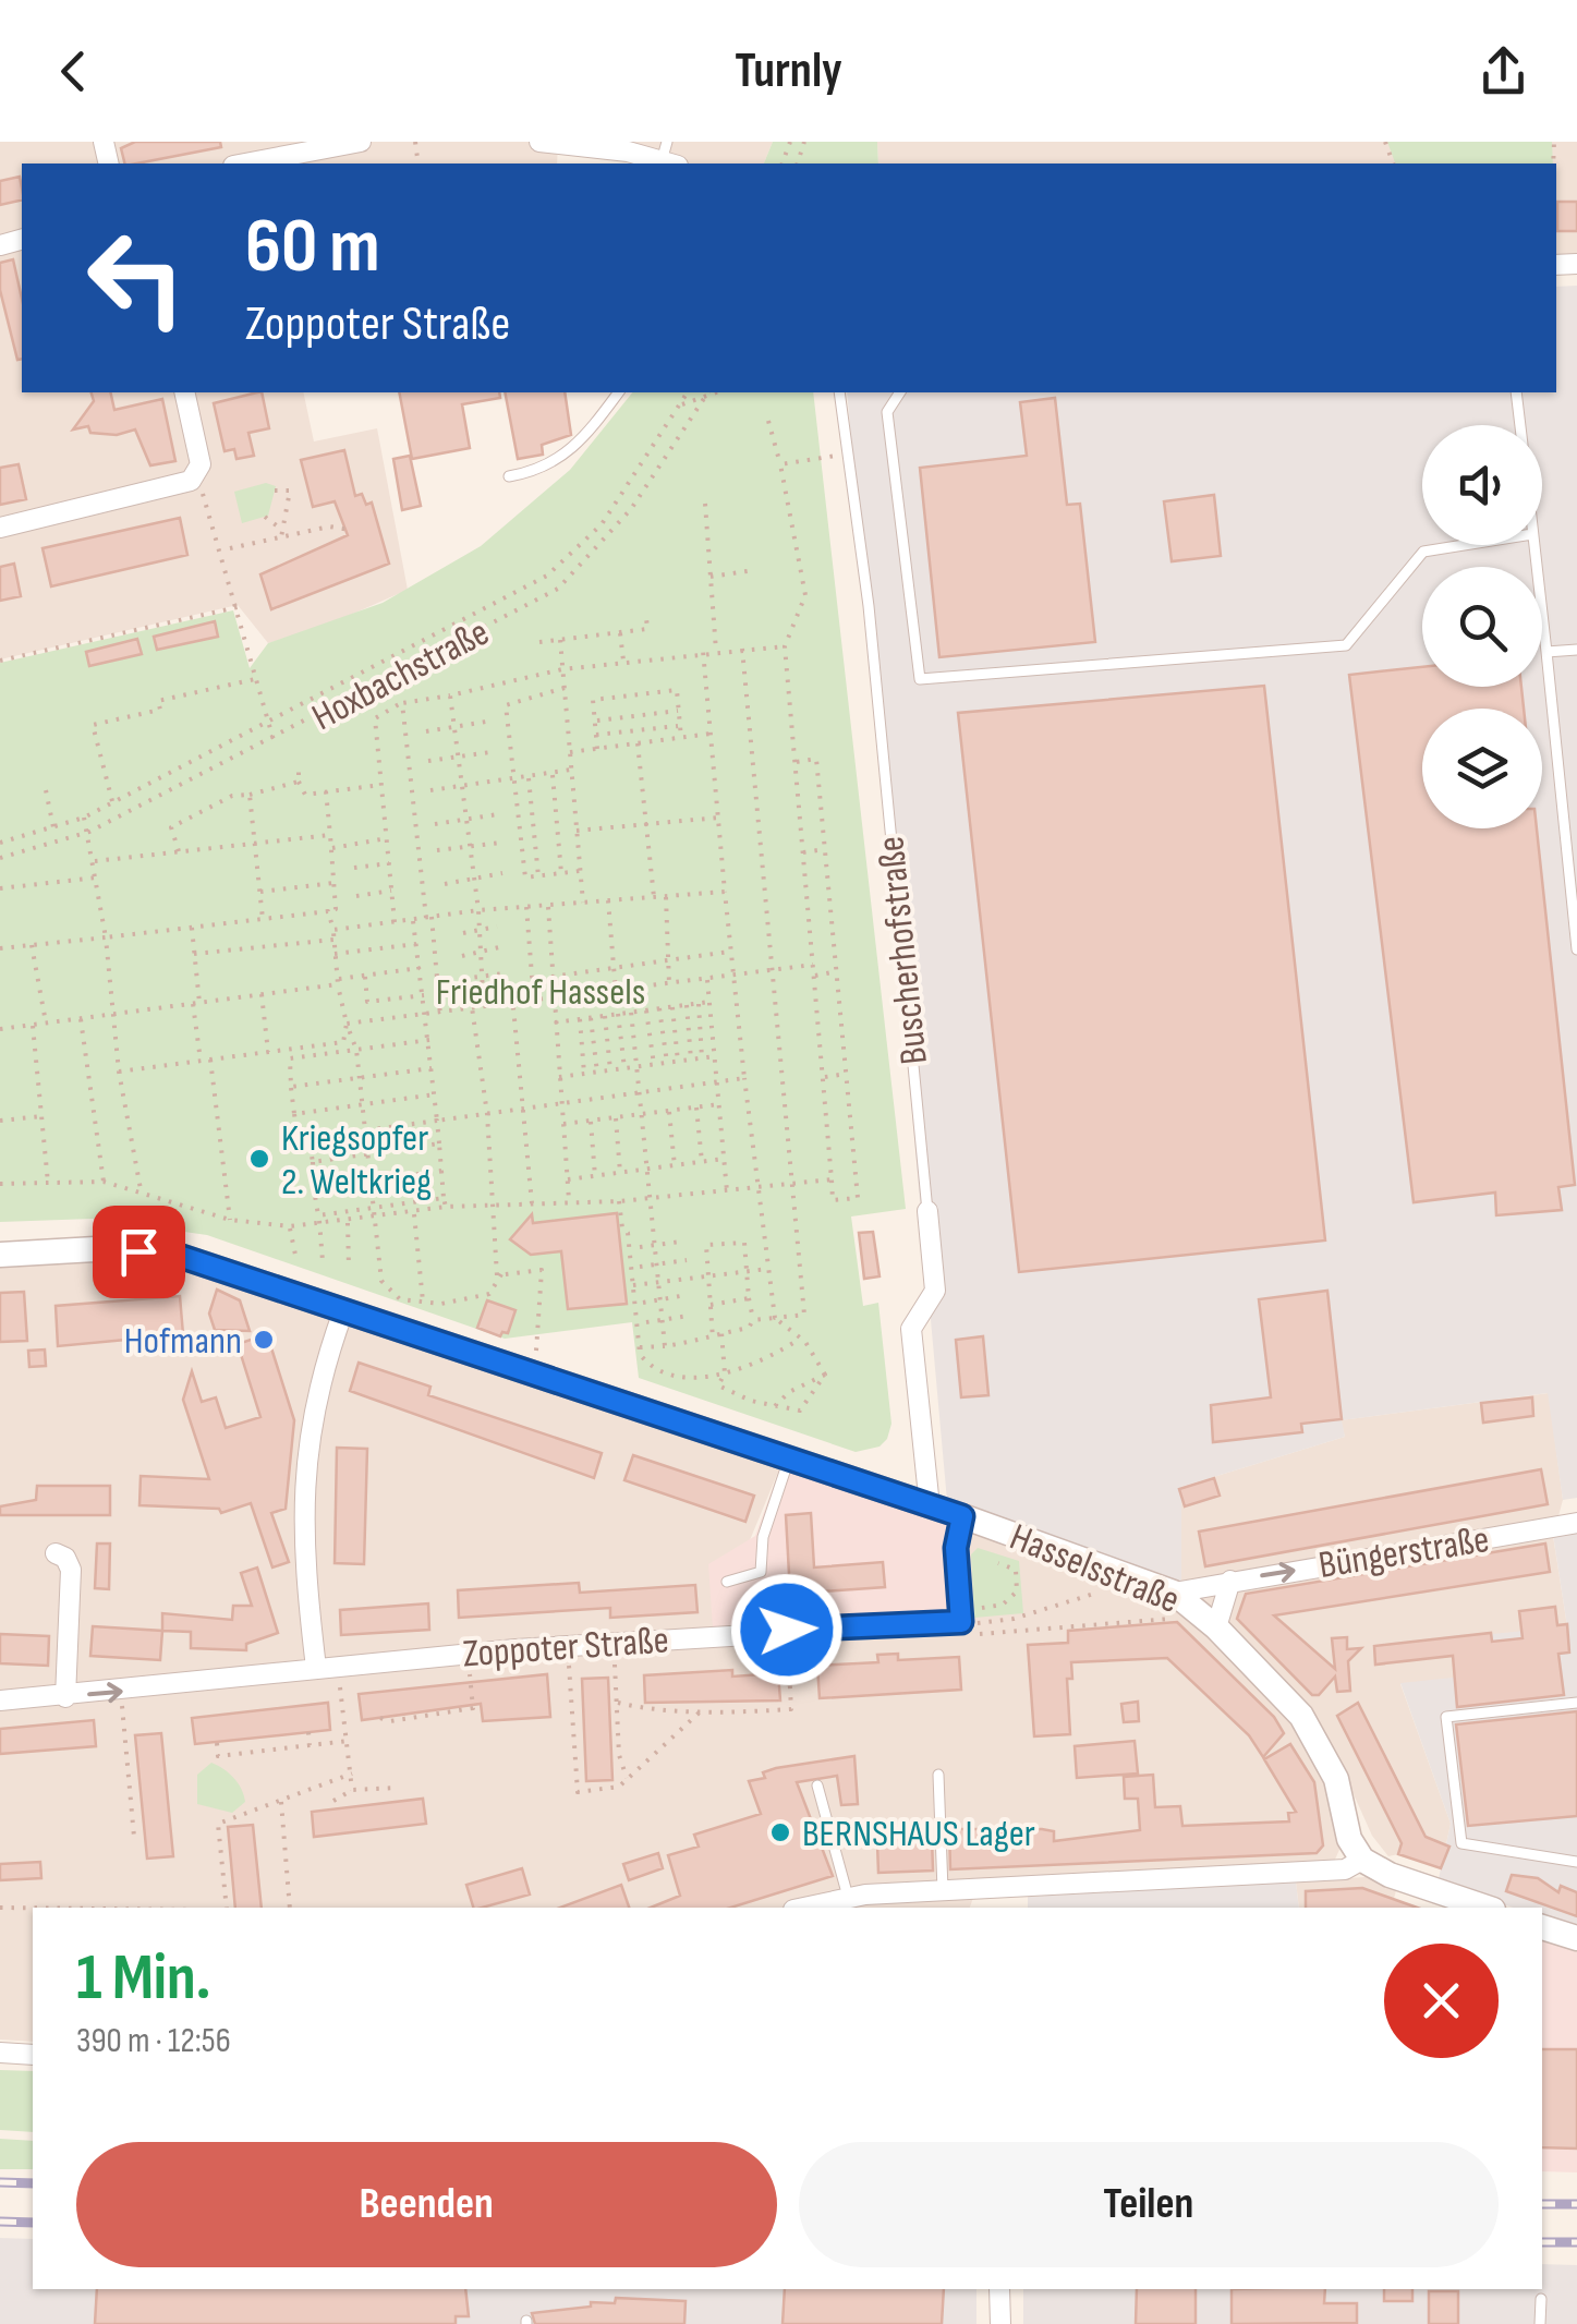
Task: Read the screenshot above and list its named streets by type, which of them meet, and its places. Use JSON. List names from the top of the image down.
{
  "streets": {
    "street": [
      "Buscherhofstraße",
      "Büngerstraße",
      "Hasselsstraße",
      "Zoppoter Straße"
    ],
    "path": ["Hoxbachstraße"]
  },
  "crossings": [
    ["Buscherhofstraße", "Hasselsstraße"],
    ["Büngerstraße", "Hasselsstraße"]
  ],
  "one_way": ["Büngerstraße"],
  "parks": ["Friedhof Hassels"],
  "places": ["Kriegsopfer 2. Weltkrieg", "Hofmann", "BERNSHAUS Lager"],
  "page": {
    "header": "Turnly",
    "turn": ["60 m", "Zoppoter Straße"],
    "heading": ["1 Min.", "390 m · 12:56"],
    "buttons": ["Beenden", "Teilen"]
  }
}
